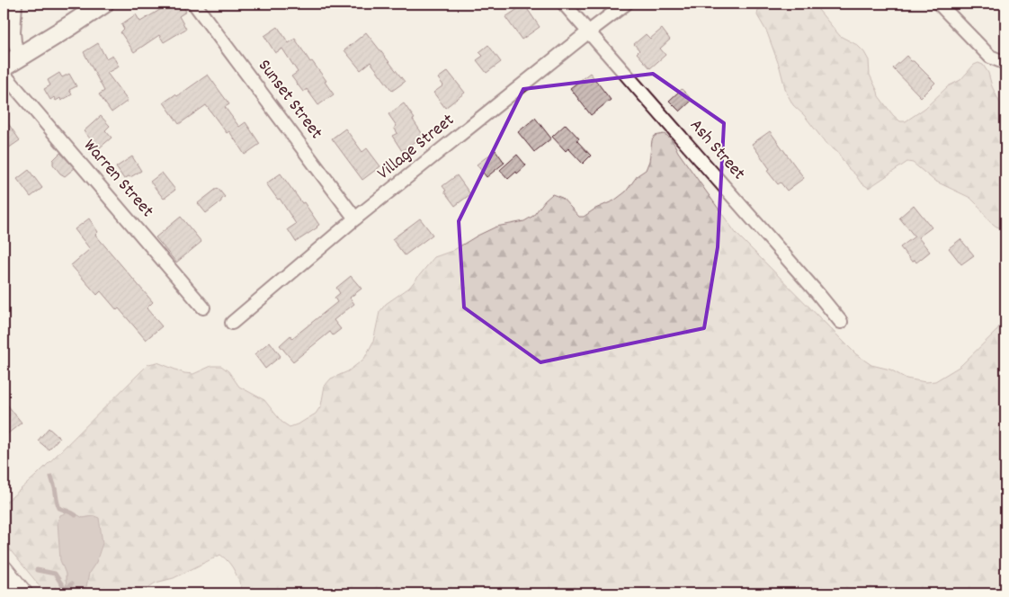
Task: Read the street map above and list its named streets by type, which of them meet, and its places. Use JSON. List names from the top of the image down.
{
  "streets": {
    "street": [
      "Sunset Street",
      "Village Street",
      "Ash Street",
      "Warren Street"
    ]
  },
  "crossings": [
    ["Sunset Street", "Village Street"],
    ["Village Street", "Ash Street"]
  ]
}
